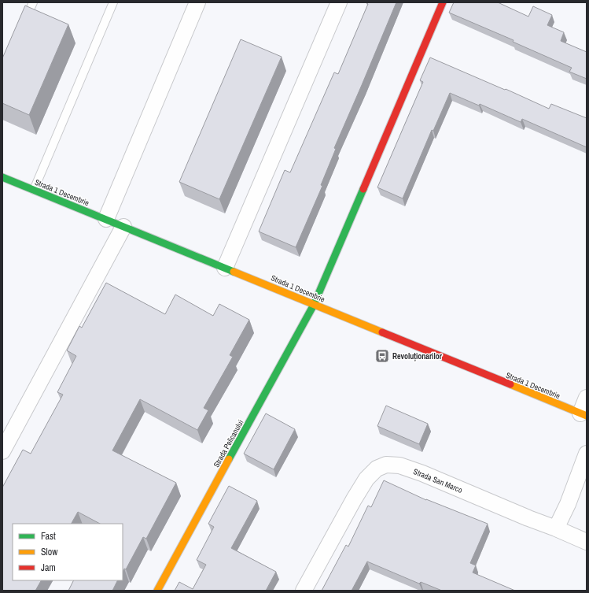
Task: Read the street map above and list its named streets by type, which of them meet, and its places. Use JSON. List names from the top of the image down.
{
  "streets": {
    "street": ["Strada 1 Decembrie", "Strada Pelicanului", "Strada San Marco"]
  },
  "crossings": [
    ["Strada 1 Decembrie", "Strada Pelicanului"]
  ],
  "places": {
    "bus stop": ["Revoluționarilor"]
  },
  "legend": ["Fast", "Slow", "Jam"]
}
